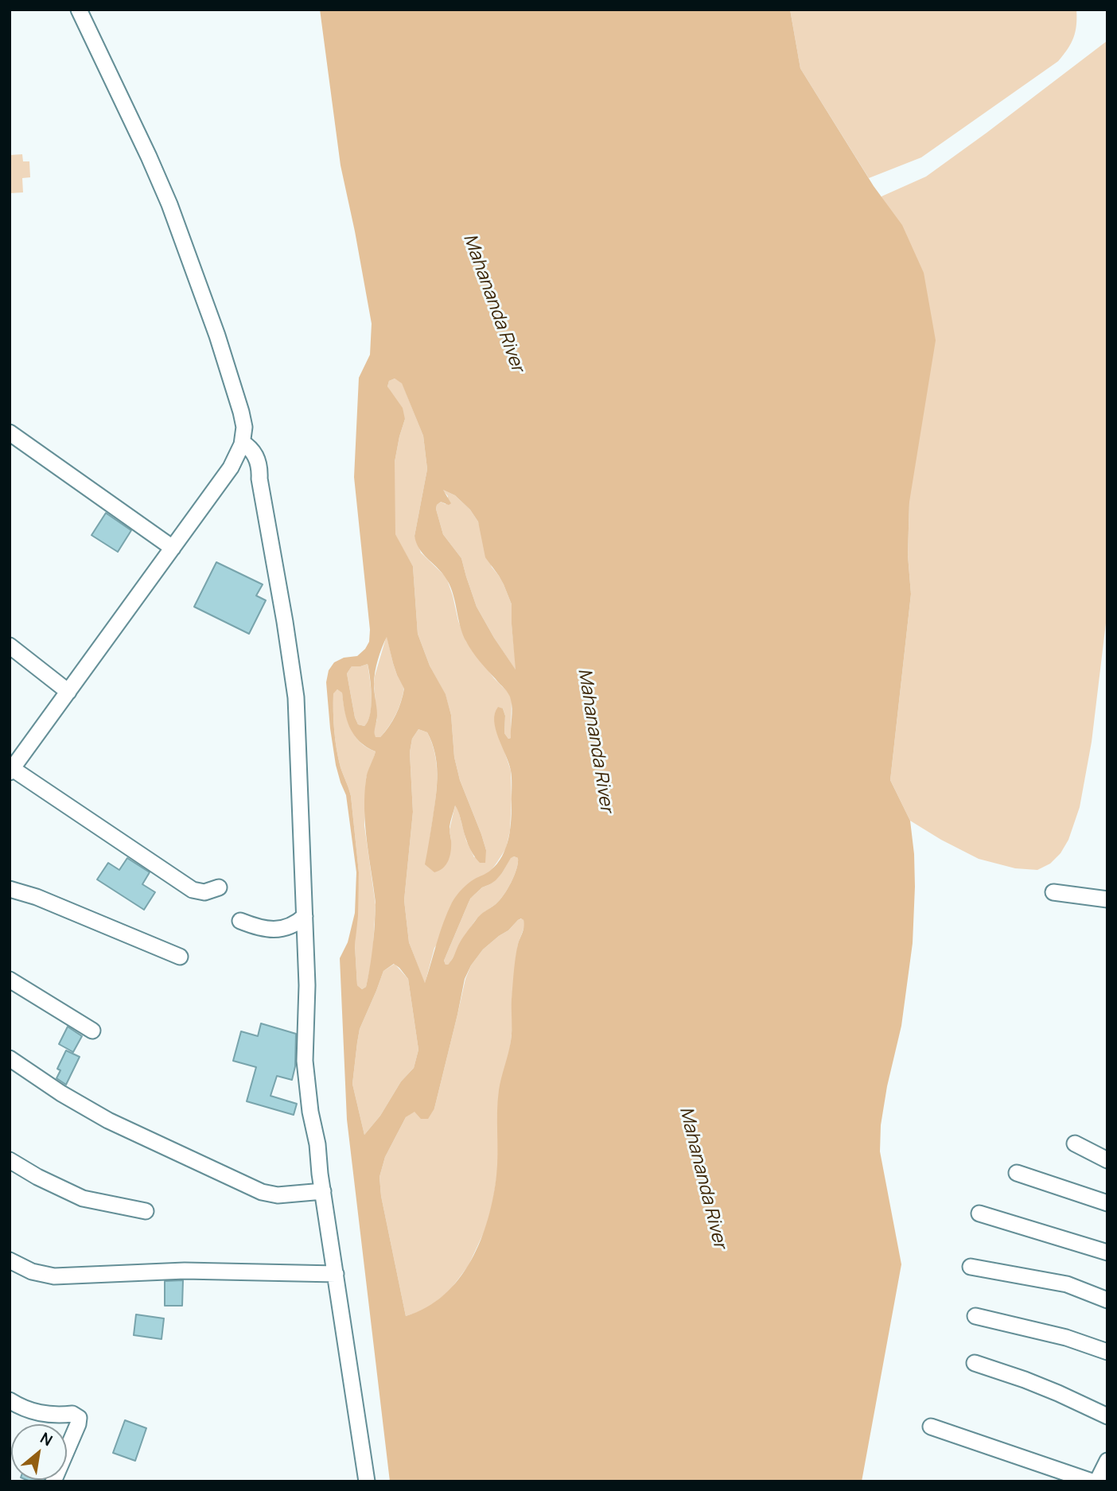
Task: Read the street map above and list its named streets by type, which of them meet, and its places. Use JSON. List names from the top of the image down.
{
  "water": ["Mahananda River"],
  "north": "top right"
}
